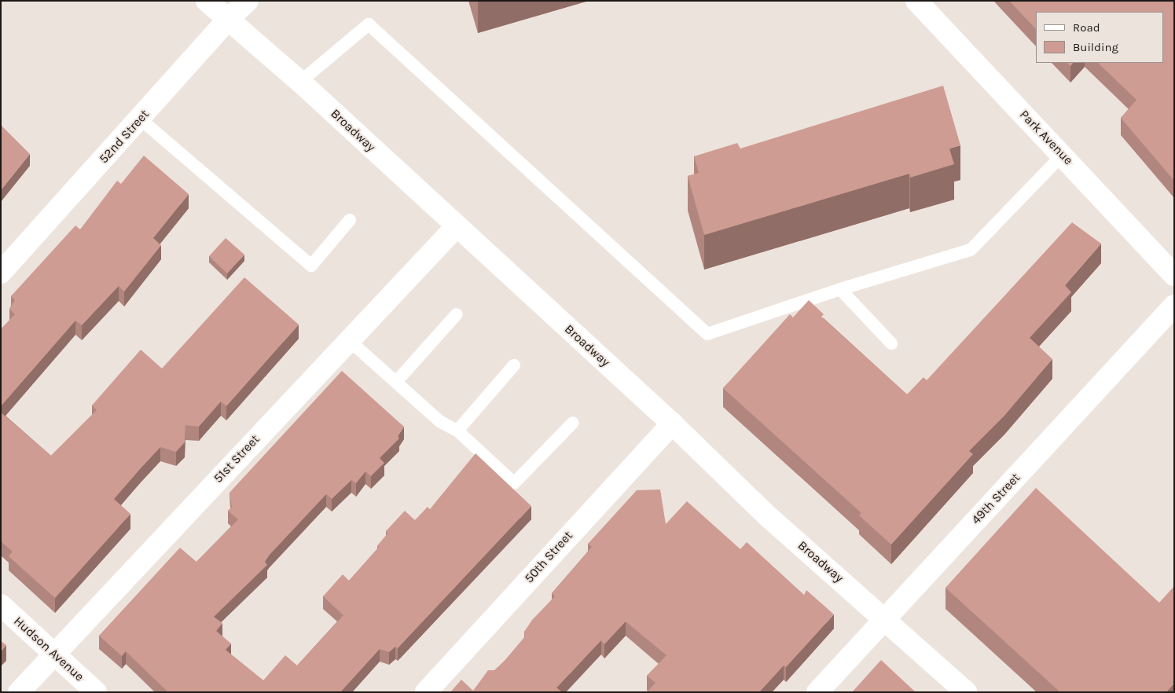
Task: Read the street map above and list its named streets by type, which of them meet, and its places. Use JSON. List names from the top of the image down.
{
  "streets": {
    "street": [
      "Broadway",
      "52nd Street",
      "Park Avenue",
      "51st Street",
      "49th Street",
      "50th Street",
      "Hudson Avenue"
    ]
  },
  "crossings": [
    ["Broadway", "52nd Street"],
    ["Broadway", "51st Street"],
    ["Broadway", "49th Street"],
    ["Broadway", "50th Street"],
    ["51st Street", "Hudson Avenue"]
  ],
  "legend": ["Road", "Building"]
}
